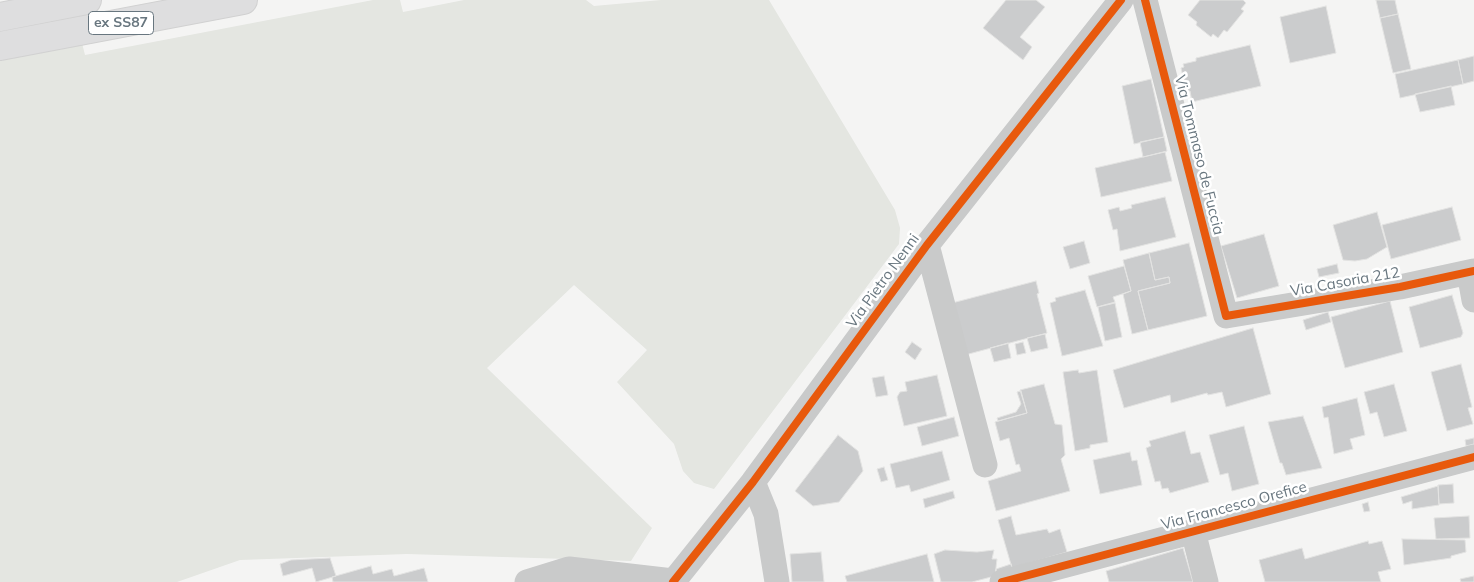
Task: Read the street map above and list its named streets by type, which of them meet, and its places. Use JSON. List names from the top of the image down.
{
  "streets": {
    "highway": ["ex SS87"],
    "street": [
      "Via Tommaso de Fuccia",
      "Via Pietro Nenni",
      "Via Casoria 212",
      "Via Francesco Orefice"
    ]
  },
  "crossings": [
    ["Via Tommaso de Fuccia", "Via Casoria 212"]
  ]
}
